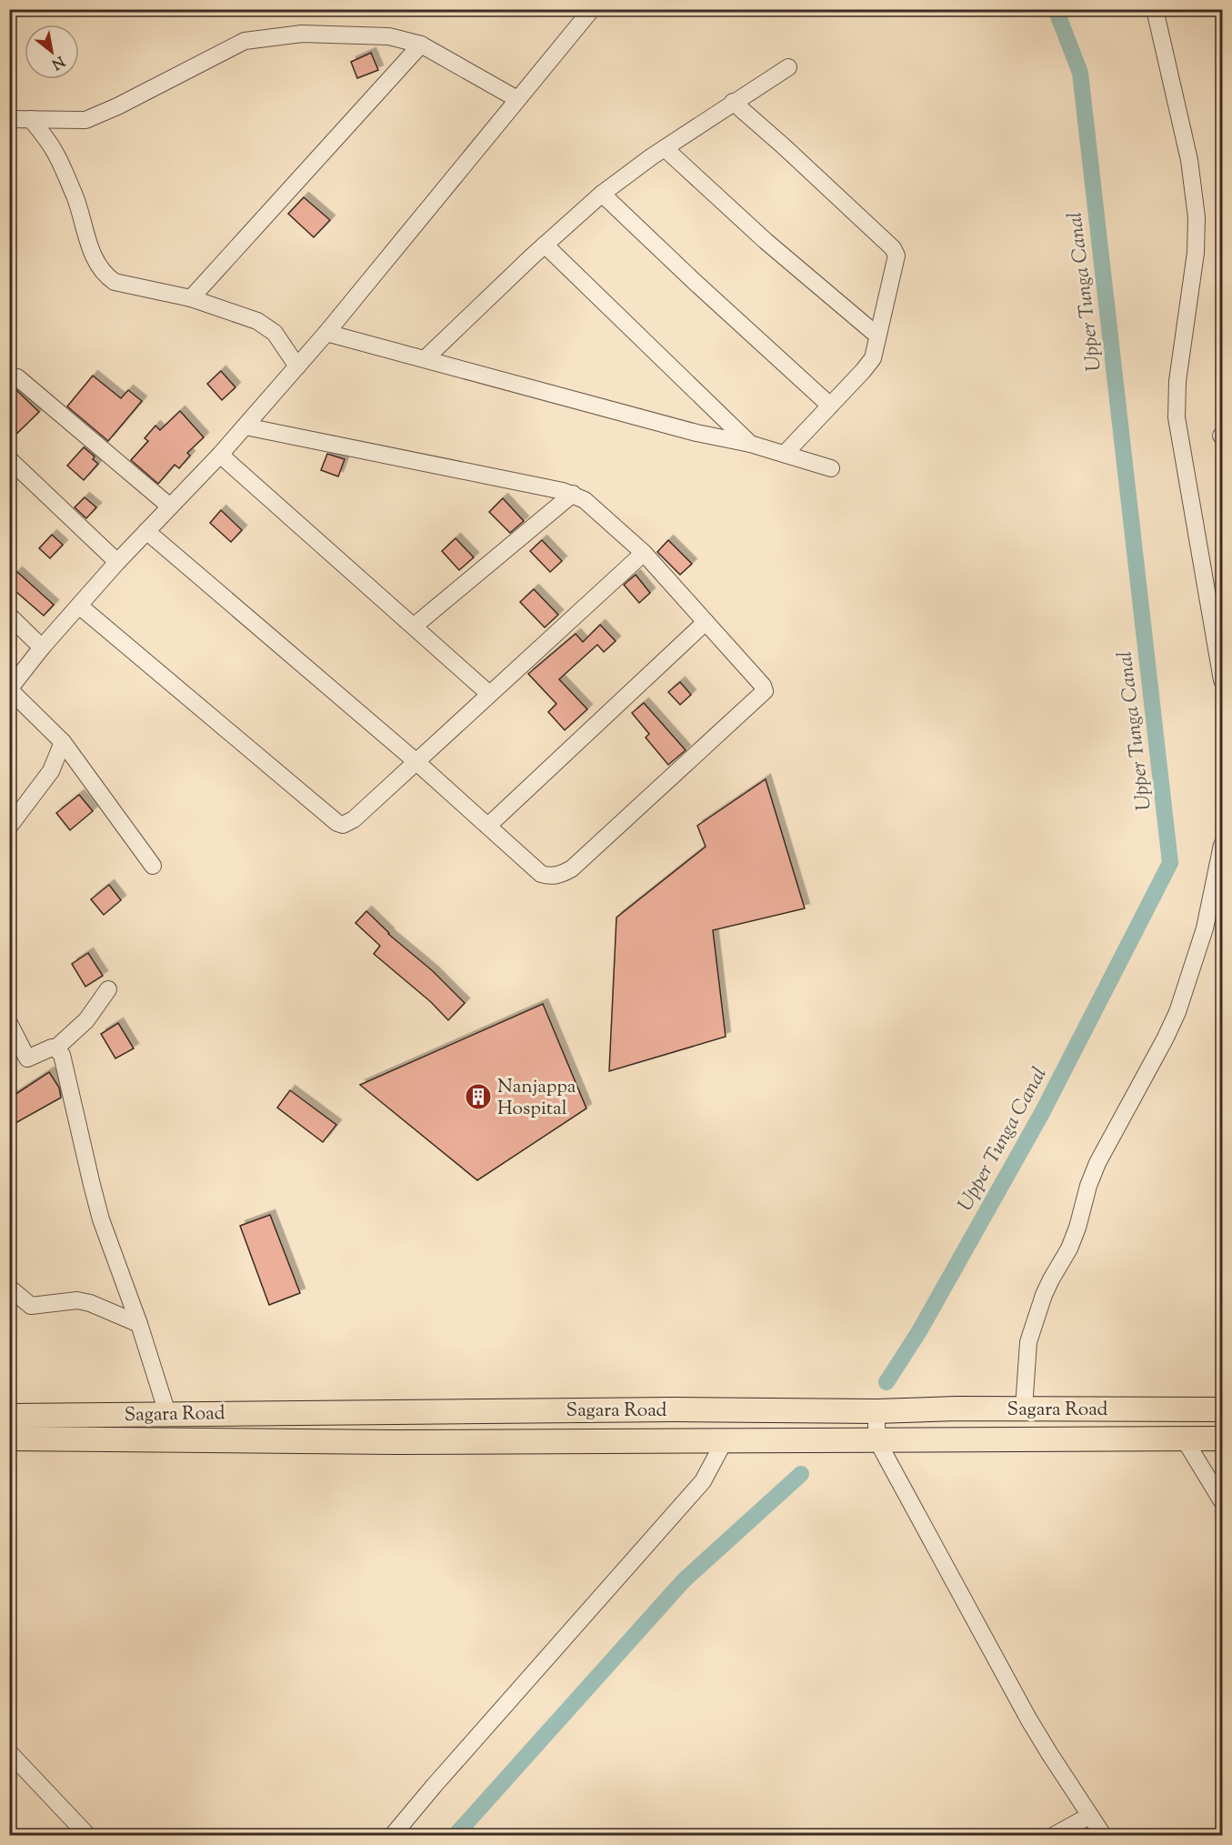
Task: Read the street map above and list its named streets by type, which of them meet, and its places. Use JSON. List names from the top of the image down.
{
  "streets": {
    "highway": ["Sagara Road"]
  },
  "water": ["Upper Tunga Canal"],
  "places": {
    "building": ["Nanjappa Hospital"]
  },
  "north": "bottom right"
}
